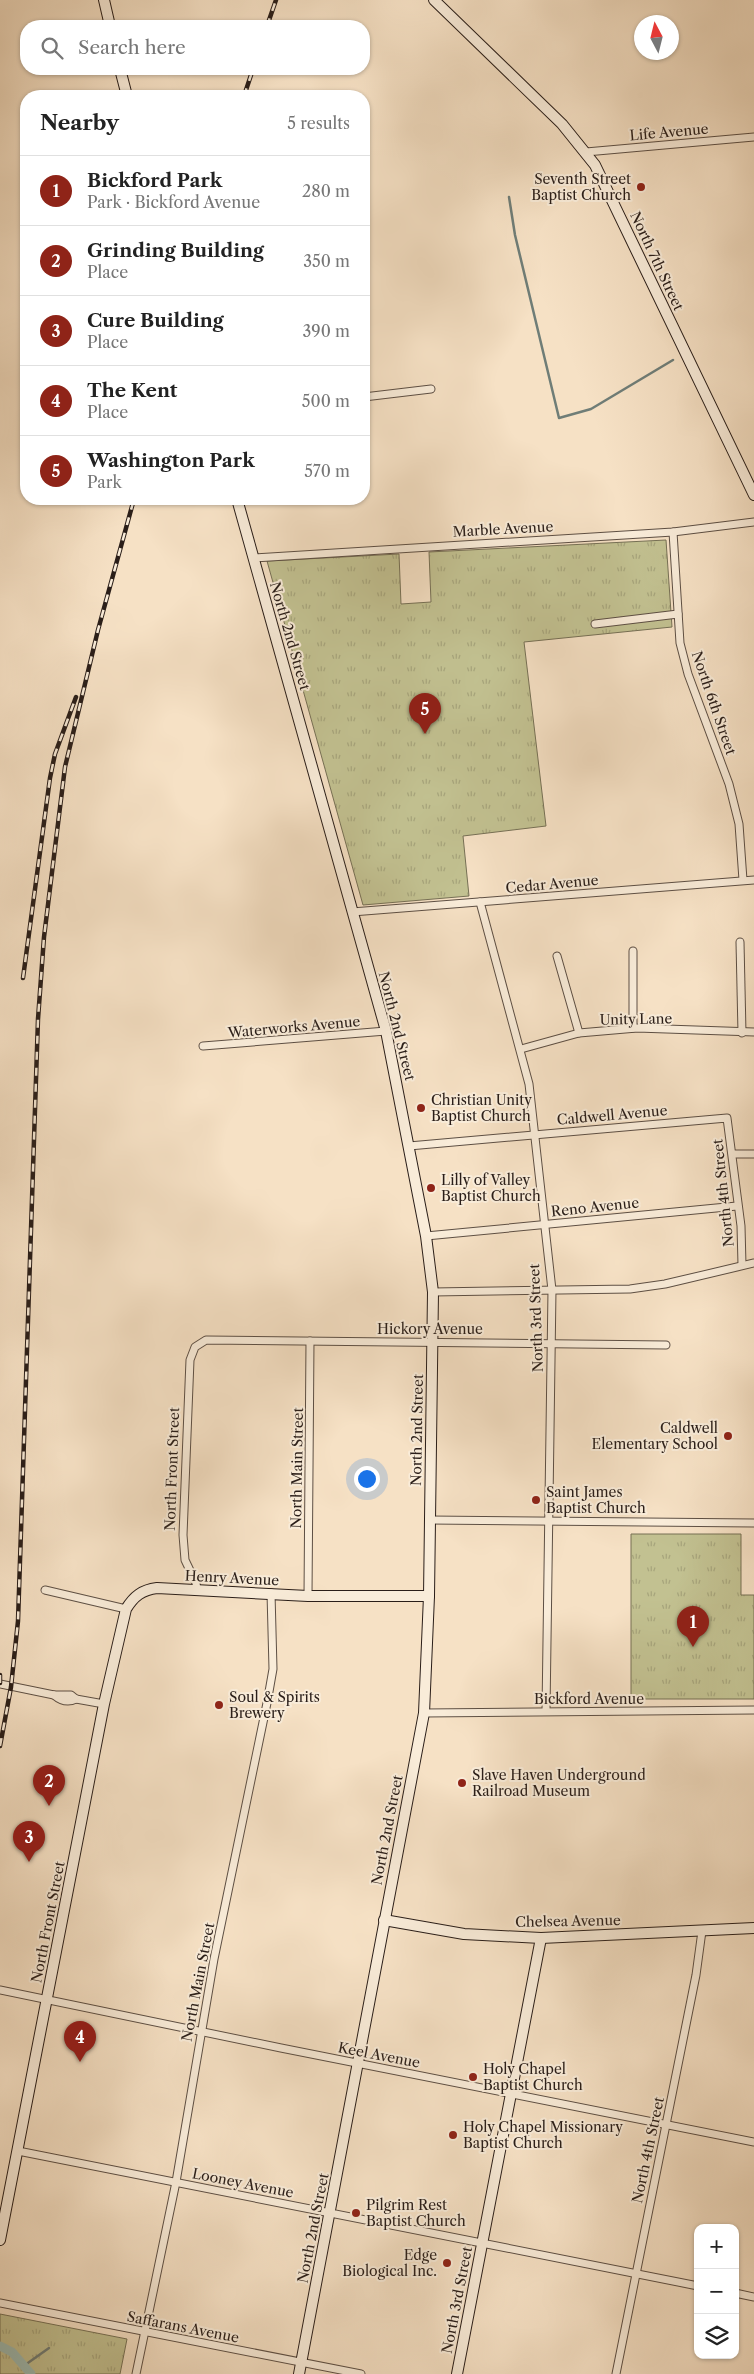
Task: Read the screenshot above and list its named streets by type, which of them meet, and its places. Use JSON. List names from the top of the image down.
{
  "streets": {
    "main road": [
      "North 7th Street",
      "North 2nd Street",
      "North 3rd Street",
      "North Front Street",
      "Henry Avenue",
      "Chelsea Avenue"
    ],
    "street": [
      "Life Avenue",
      "Marble Avenue",
      "North 6th Street",
      "Cedar Avenue",
      "Unity Lane",
      "Waterworks Avenue",
      "Caldwell Avenue",
      "North 4th Street",
      "Reno Avenue",
      "Hickory Avenue",
      "North Main Street",
      "Bickford Avenue",
      "Keel Avenue",
      "Looney Avenue",
      "Saffarans Avenue"
    ]
  },
  "crossings": [
    ["Life Avenue", "North 7th Street"],
    ["Marble Avenue", "North 2nd Street"],
    ["Marble Avenue", "North 6th Street"],
    ["North 2nd Street", "Cedar Avenue"],
    ["North 2nd Street", "Waterworks Avenue"],
    ["North 2nd Street", "Caldwell Avenue"],
    ["North 2nd Street", "Reno Avenue"],
    ["North 2nd Street", "Hickory Avenue"],
    ["North 2nd Street", "Henry Avenue"],
    ["North 2nd Street", "Bickford Avenue"],
    ["North 2nd Street", "Chelsea Avenue"],
    ["North 2nd Street", "Keel Avenue"],
    ["North 2nd Street", "Looney Avenue"],
    ["North 2nd Street", "Saffarans Avenue"],
    ["North 6th Street", "Cedar Avenue"],
    ["Cedar Avenue", "North 3rd Street"],
    ["Unity Lane", "North 3rd Street"],
    ["Caldwell Avenue", "North 4th Street"],
    ["Caldwell Avenue", "North 3rd Street"],
    ["North 4th Street", "Reno Avenue"],
    ["North 4th Street", "Chelsea Avenue"],
    ["North 4th Street", "Keel Avenue"],
    ["North 4th Street", "Looney Avenue"],
    ["Reno Avenue", "North 3rd Street"],
    ["North 3rd Street", "Hickory Avenue"],
    ["North 3rd Street", "Bickford Avenue"],
    ["North 3rd Street", "Chelsea Avenue"],
    ["North 3rd Street", "Keel Avenue"],
    ["North 3rd Street", "Looney Avenue"],
    ["Hickory Avenue", "North Main Street"],
    ["Hickory Avenue", "North Front Street"],
    ["North Main Street", "Henry Avenue"],
    ["North Main Street", "Keel Avenue"],
    ["North Main Street", "Looney Avenue"],
    ["North Main Street", "Saffarans Avenue"],
    ["North Front Street", "Henry Avenue"],
    ["North Front Street", "Keel Avenue"],
    ["North Front Street", "Looney Avenue"]
  ],
  "places": [
    "Seventh Street Baptist Church",
    "Christian Unity Baptist Church",
    "Lilly of Valley Baptist Church",
    "Caldwell Elementary School",
    "Saint James Baptist Church",
    "Soul & Spirits Brewery",
    "Slave Haven Underground Railroad Museum",
    "Holy Chapel Baptist Church",
    "Holy Chapel Missionary Baptist Church",
    "Pilgrim Rest Baptist Church",
    "Edge Biological Inc."
  ],
  "north": "top",
  "page": {
    "search": "Search here",
    "heading": ["Nearby", "5 results"],
    "list": [
      {
        "mark": "1",
        "name": "Bickford Park",
        "note": "Park · Bickford Avenue",
        "value": "280 m"
      },
      {
        "mark": "2",
        "name": "Grinding Building",
        "note": "Place",
        "value": "350 m"
      },
      {
        "mark": "3",
        "name": "Cure Building",
        "note": "Place",
        "value": "390 m"
      },
      {
        "mark": "4",
        "name": "The Kent",
        "note": "Place",
        "value": "500 m"
      },
      {
        "mark": "5",
        "name": "Washington Park",
        "note": "Park",
        "value": "570 m"
      }
    ],
    "pins": [
      "5",
      "1",
      "2",
      "3",
      "4"
    ],
    "map_buttons": ["+", "−"]
  }
}
